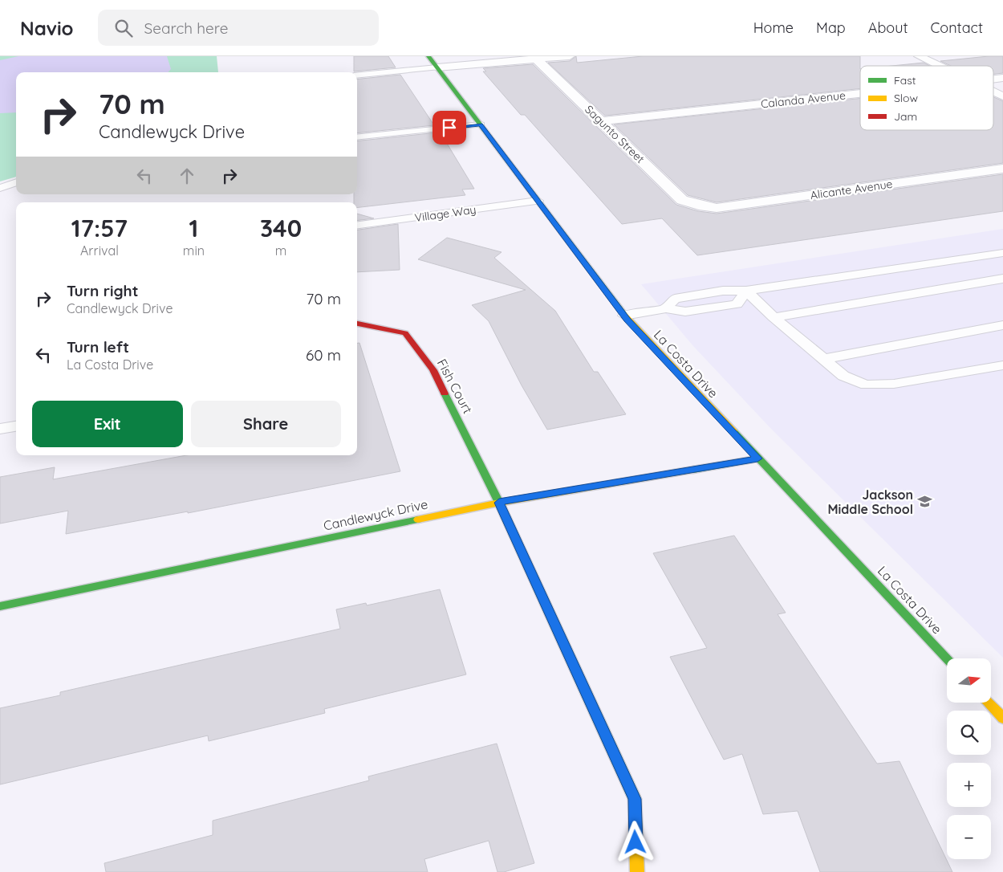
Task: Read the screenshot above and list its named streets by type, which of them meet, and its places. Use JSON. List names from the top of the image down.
{
  "streets": {
    "street": [
      "Calanda Avenue",
      "Sagunto Street",
      "Alicante Avenue",
      "La Costa Drive",
      "Fish Court",
      "Candlewyck Drive"
    ],
    "lane": ["Village Way"]
  },
  "crossings": [
    ["Calanda Avenue", "Sagunto Street"],
    ["Sagunto Street", "Alicante Avenue"],
    ["Village Way", "La Costa Drive"],
    ["La Costa Drive", "Candlewyck Drive"],
    ["Fish Court", "Candlewyck Drive"]
  ],
  "places": {
    "school or university": ["Jackson Middle School"]
  },
  "legend": ["Fast", "Slow", "Jam"],
  "north": "right",
  "page": {
    "header": "Navio",
    "search": "Search here",
    "nav": [
      "Home",
      "Map",
      "About",
      "Contact"
    ],
    "turn": ["70 m", "Candlewyck Drive"],
    "eta": [
      "17:57",
      "Arrival",
      "1",
      "min",
      "340",
      "m"
    ],
    "list": [
      {
        "name": "Turn right",
        "note": "Candlewyck Drive",
        "value": "70 m"
      },
      {
        "name": "Turn left",
        "note": "La Costa Drive",
        "value": "60 m"
      }
    ],
    "buttons": ["Exit", "Share"],
    "map_buttons": ["+", "−"]
  }
}
